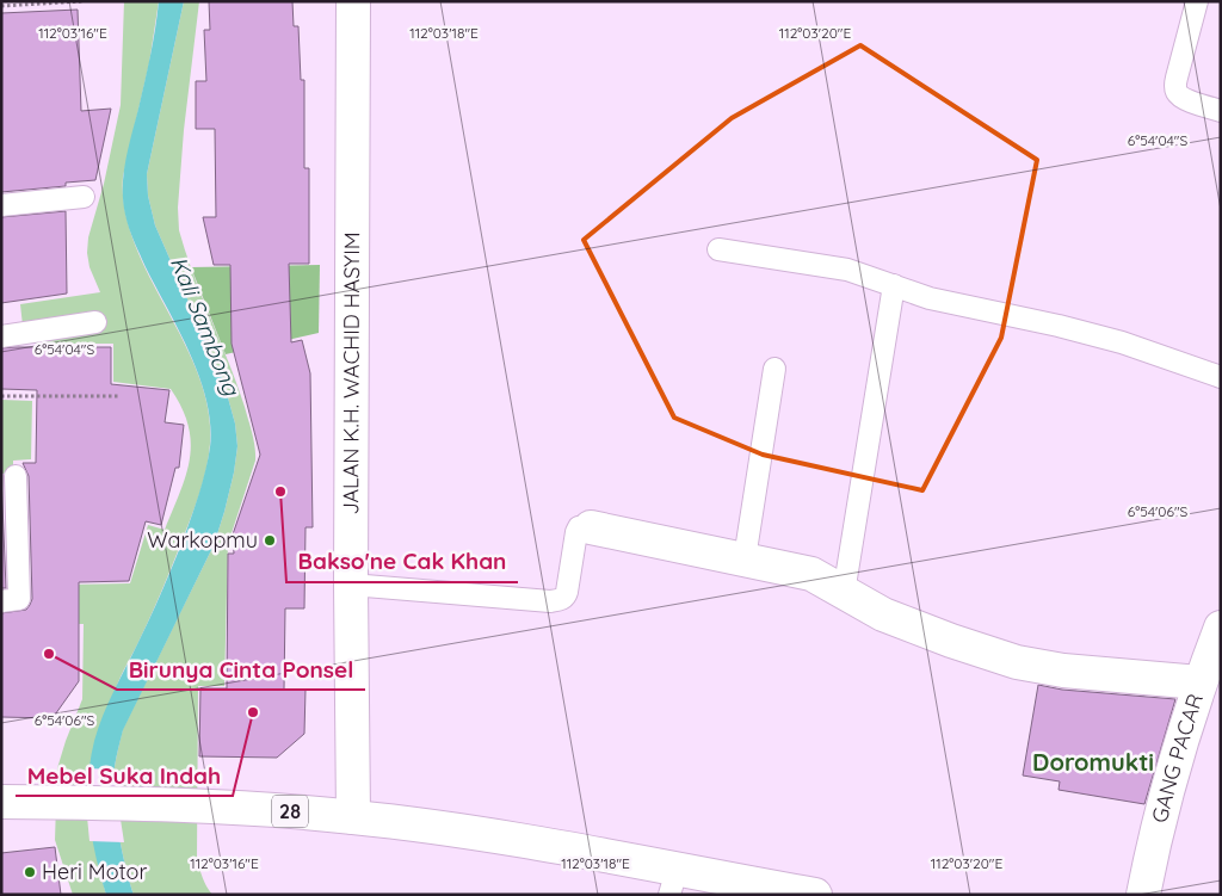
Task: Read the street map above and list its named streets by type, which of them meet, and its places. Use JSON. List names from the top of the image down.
{
  "streets": {
    "main road": ["JALAN K.H. WACHID HASYIM", "GANG PACAR", "28"]
  },
  "crossings": [
    ["JALAN K.H. WACHID HASYIM", "28"]
  ],
  "districts": ["Doromukti"],
  "water": ["Kali Sambong"],
  "places": [
    "Bakso'ne Cak Khan",
    "Warkopmu",
    "Birunya Cinta Ponsel",
    "Mebel Suka Indah",
    "Heri Motor"
  ],
  "coordinates": [
    "112°03'16\"E",
    "112°03'18\"E",
    "112°03'20\"E",
    "6°54'04\"S",
    "6°54'06\"S"
  ]
}
